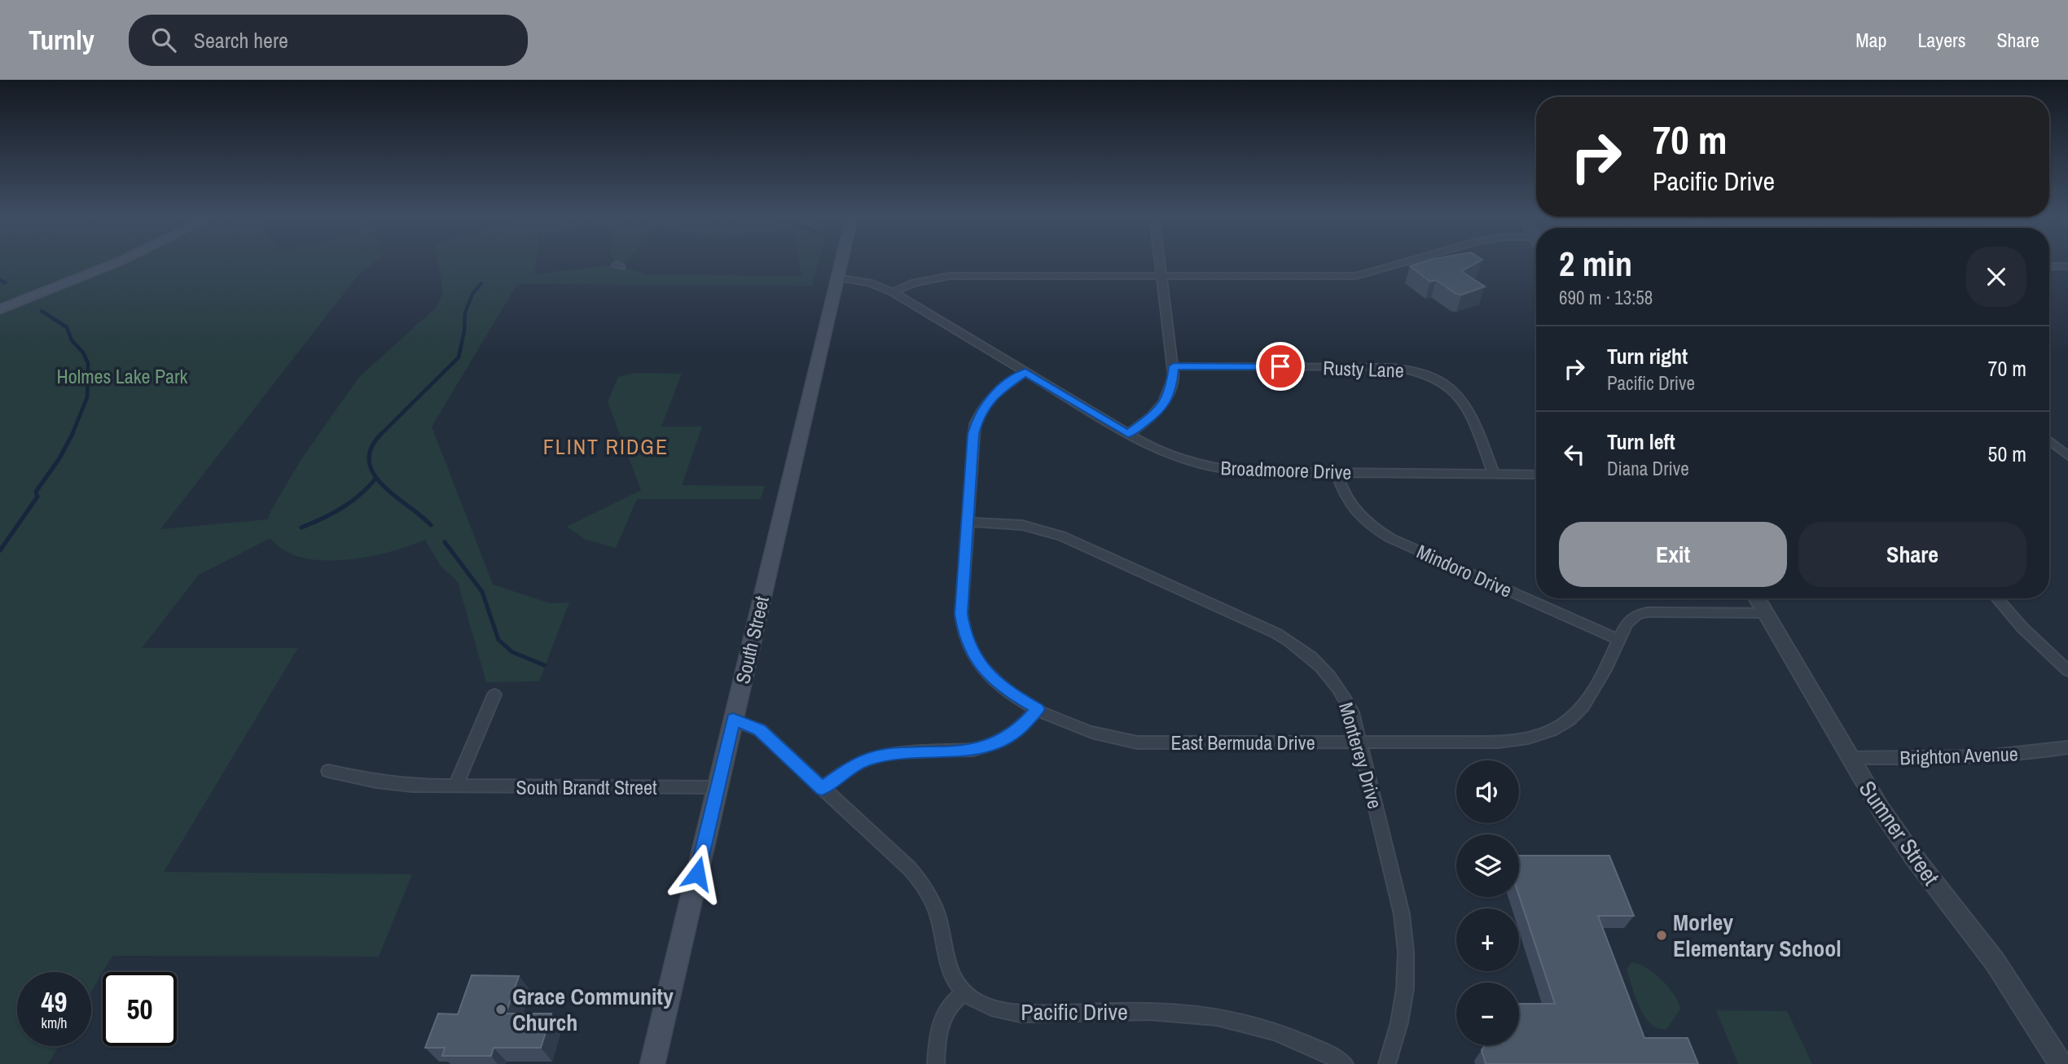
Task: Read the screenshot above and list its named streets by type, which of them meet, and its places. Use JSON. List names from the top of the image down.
{
  "streets": {
    "main road": ["South Street"],
    "street": [
      "Rusty Lane",
      "Broadmoore Drive",
      "Mindoro Drive",
      "East Bermuda Drive",
      "Monterey Drive",
      "Brighton Avenue",
      "South Brandt Street",
      "Sumner Street",
      "Pacific Drive"
    ]
  },
  "crossings": [
    ["Rusty Lane", "Broadmoore Drive"],
    ["Broadmoore Drive", "Mindoro Drive"],
    ["Broadmoore Drive", "South Street"],
    ["Broadmoore Drive", "East Bermuda Drive"],
    ["Mindoro Drive", "East Bermuda Drive"],
    ["South Street", "South Brandt Street"],
    ["East Bermuda Drive", "Monterey Drive"],
    ["East Bermuda Drive", "Sumner Street"],
    ["Brighton Avenue", "Sumner Street"]
  ],
  "districts": ["FLINT RIDGE"],
  "parks": ["Holmes Lake Park"],
  "places": ["Morley Elementary School", "Grace Community Church"],
  "page": {
    "header": "Turnly",
    "search": "Search here",
    "nav": ["Map", "Layers", "Share"],
    "turn": ["70 m", "Pacific Drive"],
    "heading": ["2 min", "690 m · 13:58"],
    "list": [
      {
        "name": "Turn right",
        "note": "Pacific Drive",
        "value": "70 m"
      },
      {
        "name": "Turn left",
        "note": "Diana Drive",
        "value": "50 m"
      }
    ],
    "buttons": ["Exit", "Share"],
    "map_buttons": ["+", "−"],
    "speed": "49 km/h",
    "limit": "50"
  }
}
